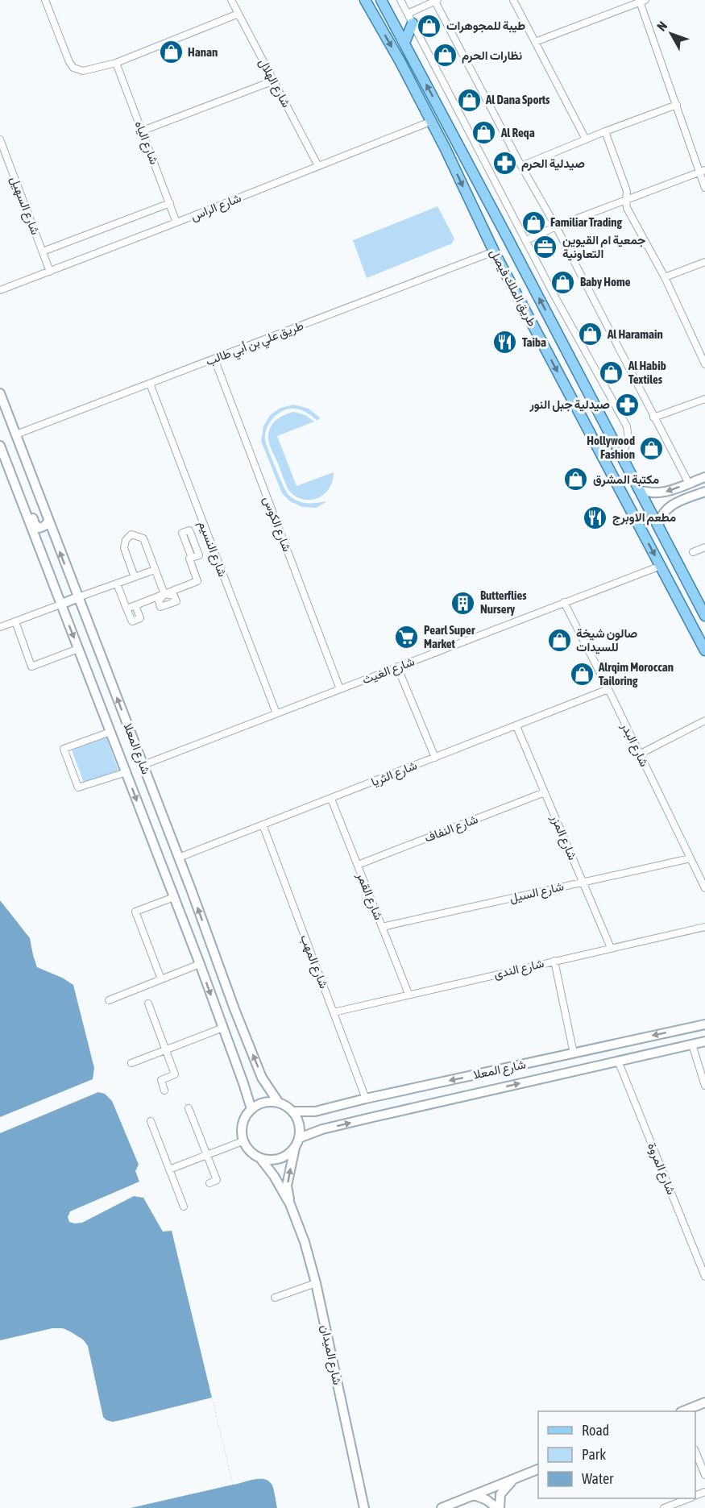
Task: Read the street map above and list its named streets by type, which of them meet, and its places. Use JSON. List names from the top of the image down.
{
  "streets": {
    "main road": ["طريق الملك فيصل"],
    "street": [
      "شارع الهلال",
      "شارع الياه",
      "شارع السهيل",
      "شارع الراس",
      "طريق علي بن أبي طالب",
      "شارع الكوس",
      "شارع النسيم",
      "شارع الغيث",
      "شارع البدر",
      "شارع المعلا",
      "شارع الثريا",
      "شارع النفاف",
      "شارع المزر",
      "شارع السيل",
      "شارع القمر",
      "شارع المهب",
      "شارع الندى",
      "شارع المروة",
      "شارع الميدان"
    ]
  },
  "crossings": [
    ["شارع الهلال", "شارع الراس"],
    ["شارع الياه", "شارع الراس"],
    ["شارع السهيل", "شارع الراس"],
    ["شارع الراس", "طريق الملك فيصل"],
    ["طريق الملك فيصل", "طريق علي بن أبي طالب"],
    ["طريق الملك فيصل", "شارع الغيث"],
    ["طريق علي بن أبي طالب", "شارع الكوس"],
    ["طريق علي بن أبي طالب", "شارع النسيم"],
    ["طريق علي بن أبي طالب", "شارع المعلا"],
    ["شارع الكوس", "شارع الغيث"],
    ["شارع النسيم", "شارع الغيث"],
    ["شارع الغيث", "شارع البدر"],
    ["شارع الغيث", "شارع المعلا"],
    ["شارع البدر", "شارع الثريا"],
    ["شارع البدر", "شارع السيل"],
    ["شارع المعلا", "شارع الثريا"],
    ["شارع المعلا", "شارع المهب"],
    ["شارع المعلا", "شارع المروة"],
    ["شارع المعلا", "شارع الميدان"],
    ["شارع الثريا", "شارع المزر"],
    ["شارع الثريا", "شارع القمر"],
    ["شارع الثريا", "شارع المهب"],
    ["شارع النفاف", "شارع المزر"],
    ["شارع النفاف", "شارع القمر"],
    ["شارع المزر", "شارع السيل"],
    ["شارع المزر", "شارع الندى"],
    ["شارع السيل", "شارع القمر"],
    ["شارع القمر", "شارع الندى"],
    ["شارع المهب", "شارع الندى"]
  ],
  "places": {
    "shop": [
      "طيبة للمجوهرات",
      "Hanan",
      "نظارات الحرم",
      "Al Dana Sports",
      "Al Reqa",
      "Familiar Trading",
      "Baby Home",
      "Al Haramain",
      "Al Habib Textiles",
      "Hollywood Fashion",
      "مكتبة المشرق",
      "صالون شيخة للسيدات",
      "Alrqim Moroccan Tailoring"
    ],
    "pharmacy": ["صيدلية الحرم", "صيدلية جبل النور"],
    "office": ["جمعية ام القيوين التعاونية"],
    "restaurant": ["Taiba", "مطعم الاوبرج"],
    "building": ["Butterflies Nursery"],
    "supermarket": ["Pearl Super Market"]
  },
  "legend": ["Road", "Park", "Water"],
  "north": "top left"
}
